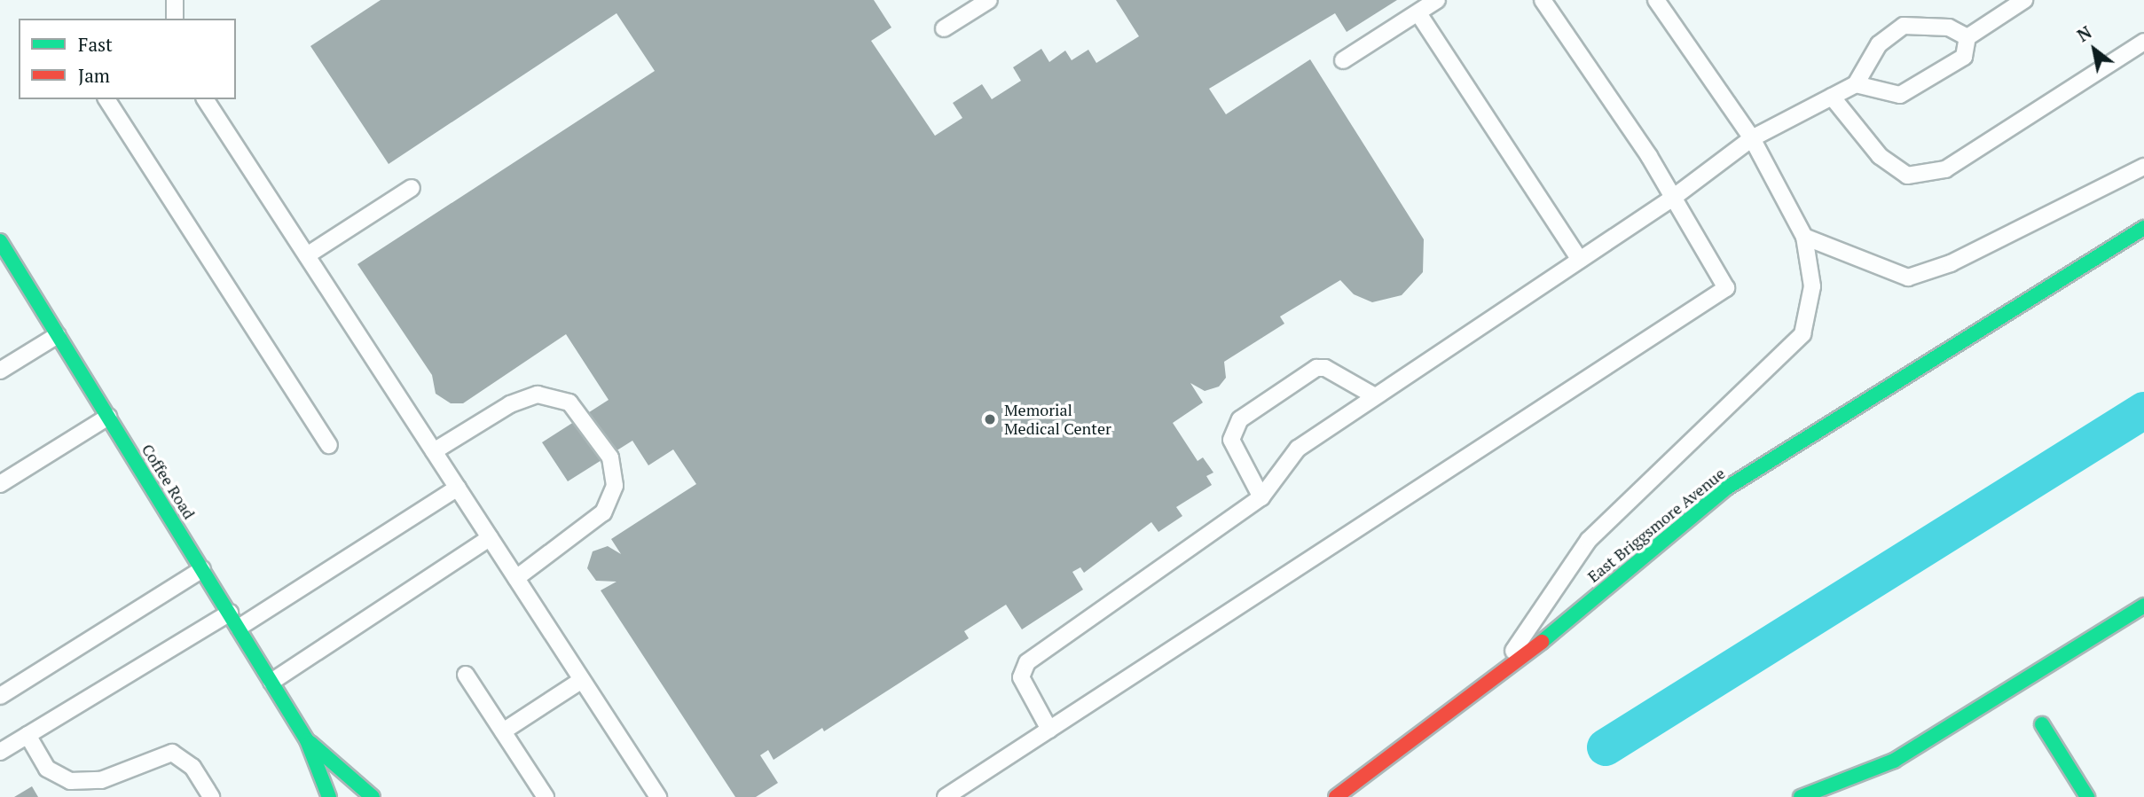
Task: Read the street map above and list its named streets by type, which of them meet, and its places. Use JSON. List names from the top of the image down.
{
  "streets": {
    "main road": ["Coffee Road", "East Briggsmore Avenue"]
  },
  "places": ["Memorial Medical Center"],
  "legend": ["Fast", "Jam"],
  "north": "top left"
}
